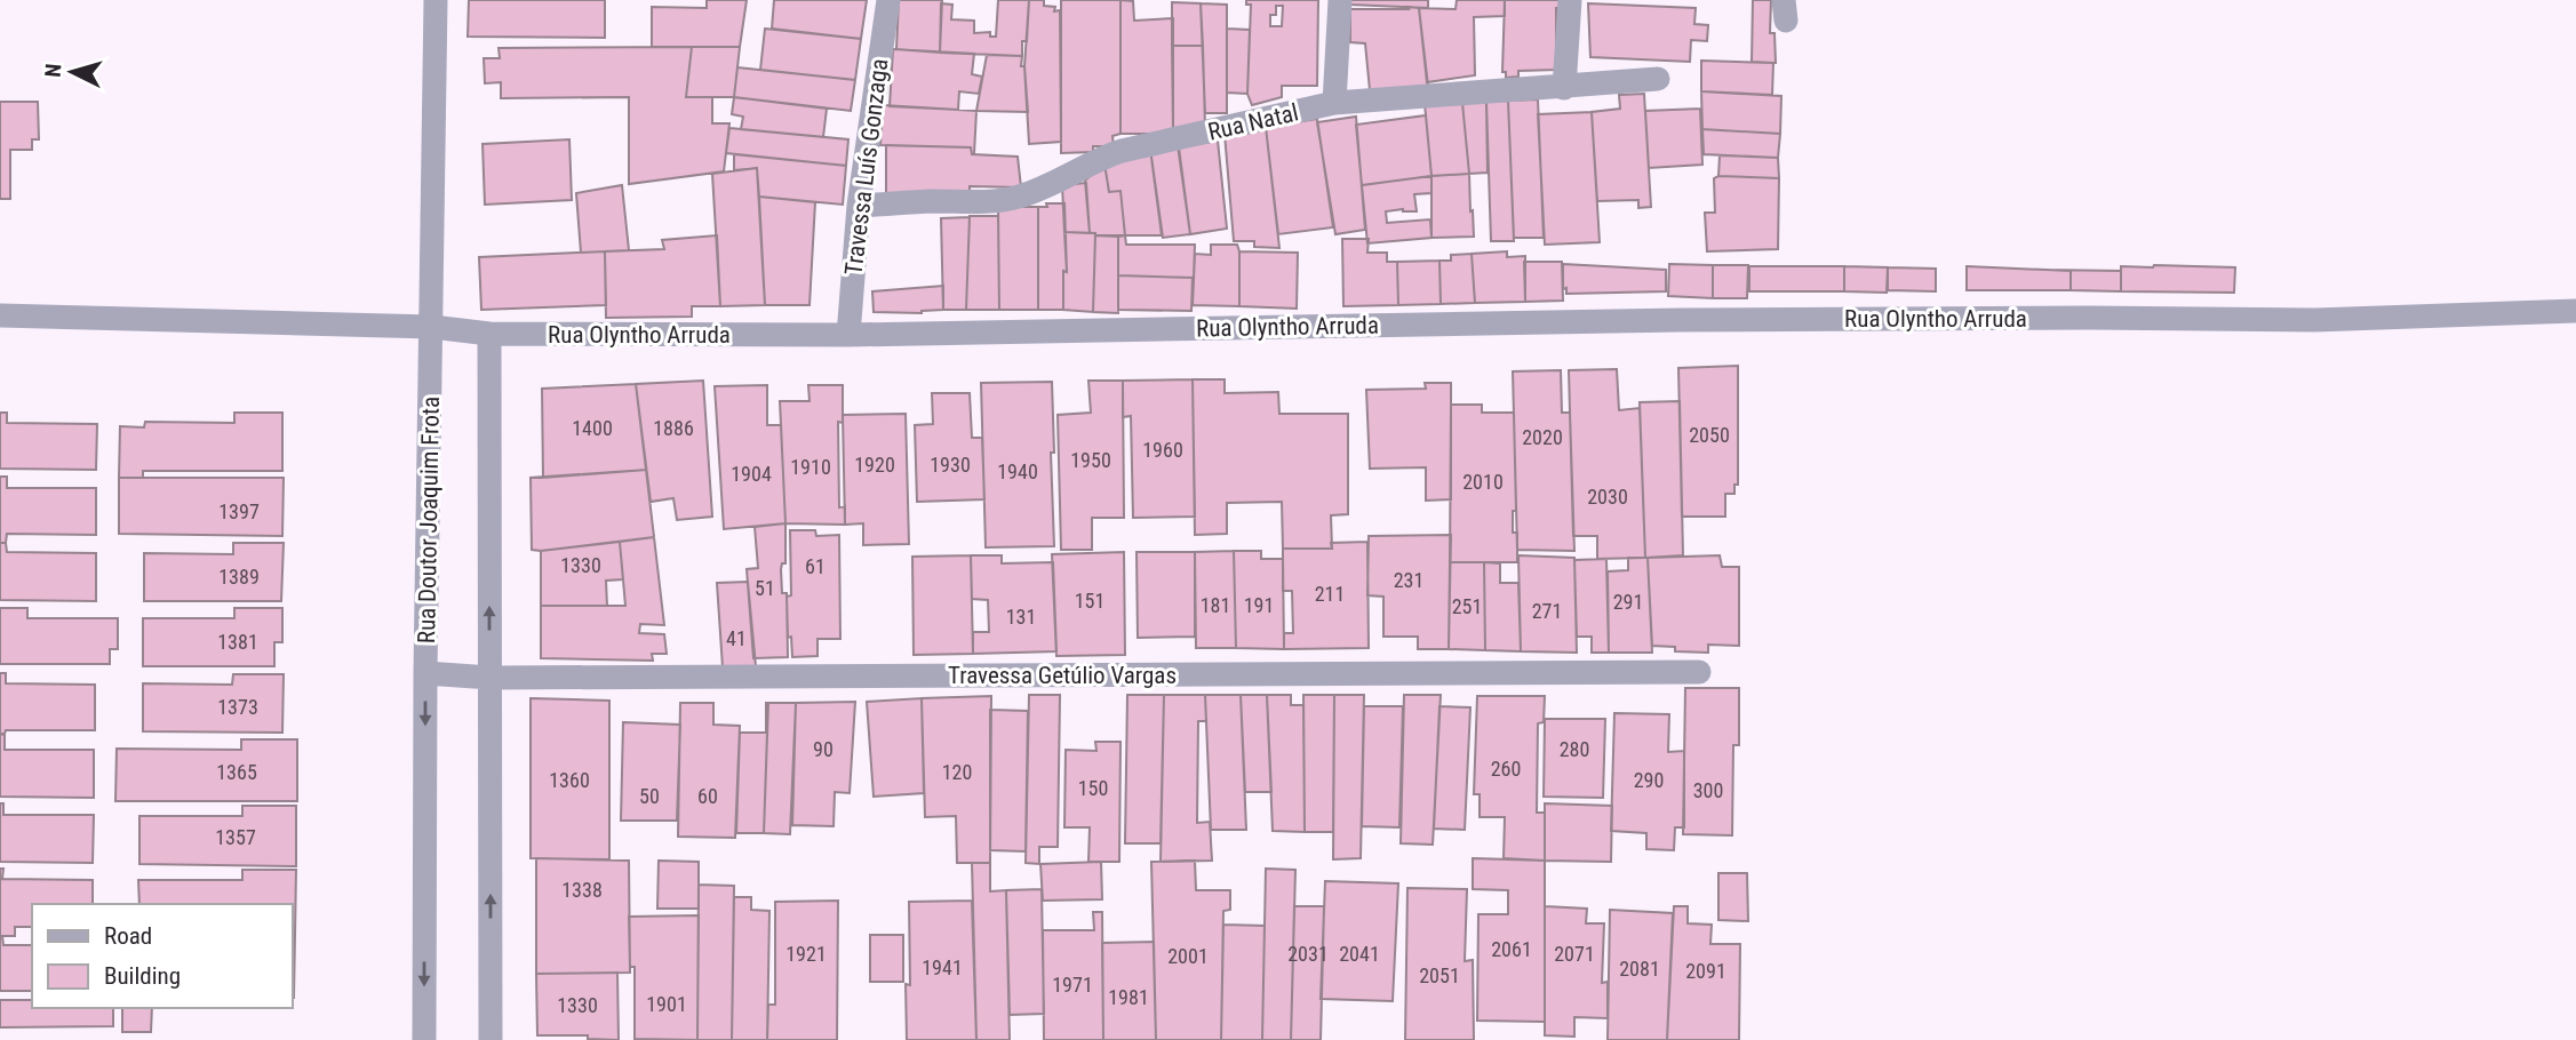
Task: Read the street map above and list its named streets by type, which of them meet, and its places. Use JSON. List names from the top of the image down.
{
  "streets": {
    "street": [
      "Rua Natal",
      "Travessa Luís Gonzaga",
      "Rua Olyntho Arruda",
      "Rua Doutor Joaquim Frota",
      "Travessa Getúlio Vargas"
    ]
  },
  "crossings": [
    ["Rua Natal", "Travessa Luís Gonzaga"],
    ["Travessa Luís Gonzaga", "Rua Olyntho Arruda"],
    ["Rua Olyntho Arruda", "Rua Doutor Joaquim Frota"],
    ["Rua Doutor Joaquim Frota", "Travessa Getúlio Vargas"]
  ],
  "house_numbers": [
    "1400",
    "1886",
    "2050",
    "2020",
    "1960",
    "1950",
    "1920",
    "1930",
    "1910",
    "1940",
    "1904",
    "2010",
    "2030",
    "1397",
    "1330",
    "61",
    "1389",
    "231",
    "51",
    "211",
    "151",
    "291",
    "181",
    "191",
    "251",
    "271",
    "131",
    "41",
    "1381",
    "1373",
    "90",
    "280",
    "260",
    "1365",
    "120",
    "1360",
    "290",
    "150",
    "300",
    "50",
    "60",
    "1357",
    "1338",
    "2061",
    "1921",
    "2031",
    "2041",
    "2071",
    "2001",
    "1941",
    "2081",
    "2091",
    "2051",
    "1971",
    "1981",
    "1901",
    "1330"
  ],
  "legend": ["Road", "Building"],
  "north": "left"
}
